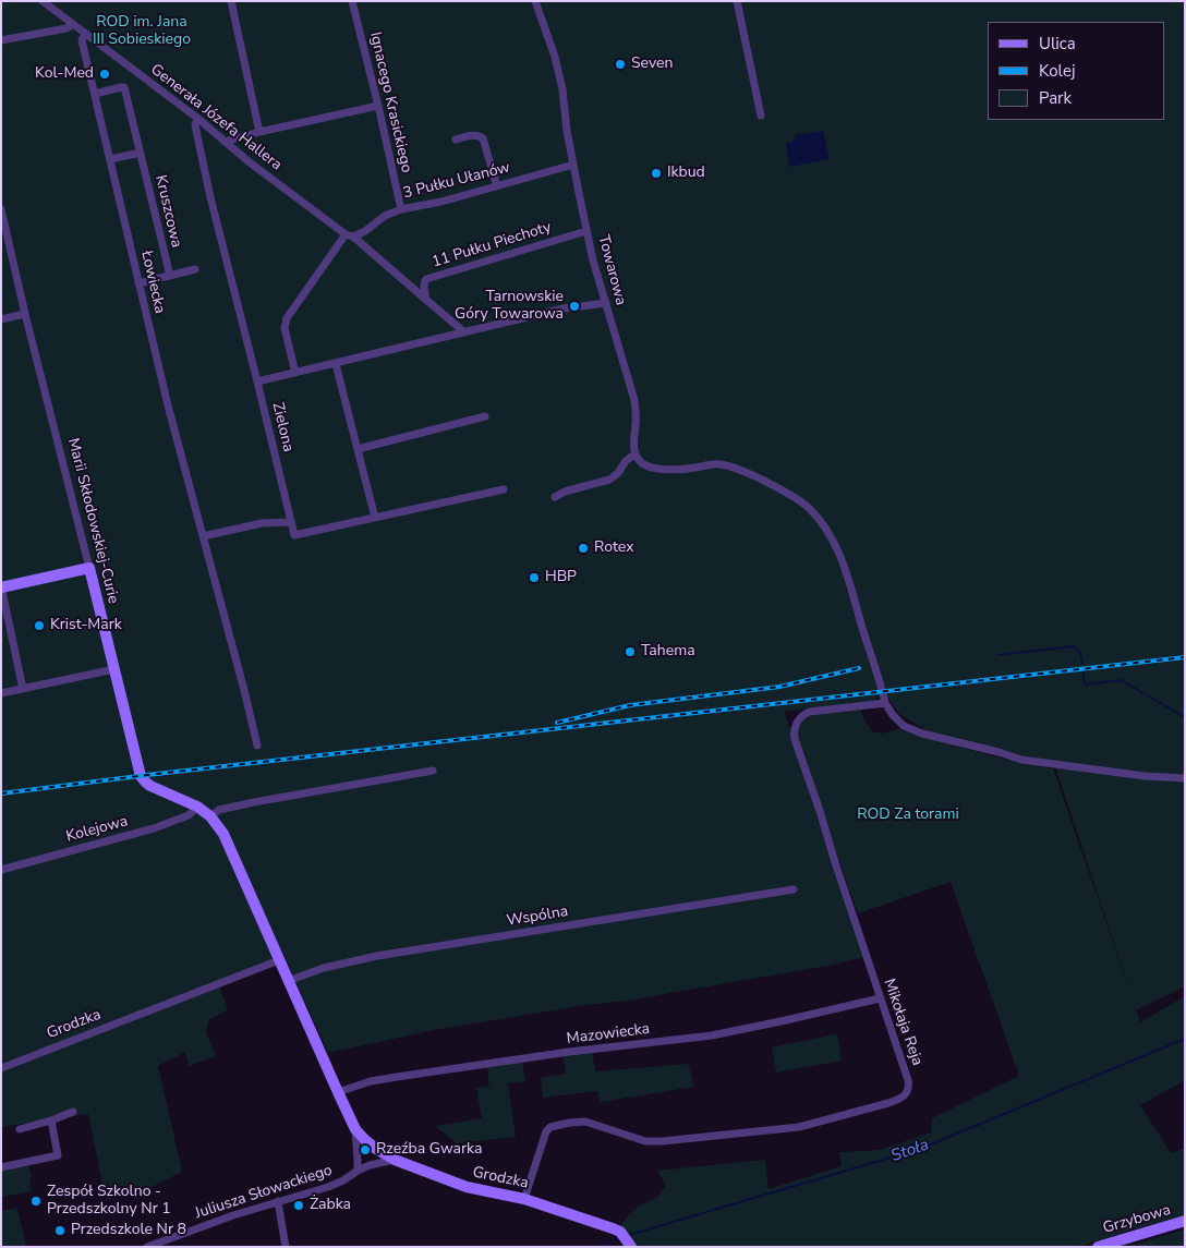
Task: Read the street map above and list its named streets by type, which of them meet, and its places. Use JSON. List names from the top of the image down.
{
  "streets": {
    "street": [
      "Ignacego Krasickiego",
      "Generała Józefa Hallera",
      "3 Pułku Ułanów",
      "Kruszcowa",
      "11 Pułku Piechoty",
      "Towarowa",
      "Łowiecka",
      "Zielona",
      "Marii Skłodowskiej-Curie",
      "Kolejowa",
      "Wspólna",
      "Mikołaja Reja",
      "Grodzka",
      "Mazowiecka",
      "Juliusza Słowackiego",
      "Grzybowa"
    ]
  },
  "crossings": [
    ["Ignacego Krasickiego", "3 Pułku Ułanów"],
    ["Generała Józefa Hallera", "3 Pułku Ułanów"],
    ["Generała Józefa Hallera", "11 Pułku Piechoty"],
    ["Generała Józefa Hallera", "Łowiecka"],
    ["Generała Józefa Hallera", "Zielona"],
    ["3 Pułku Ułanów", "Towarowa"],
    ["Kruszcowa", "Łowiecka"],
    ["11 Pułku Piechoty", "Towarowa"],
    ["Marii Skłodowskiej-Curie", "Kolejowa"],
    ["Marii Skłodowskiej-Curie", "Grodzka"],
    ["Kolejowa", "Grodzka"],
    ["Wspólna", "Grodzka"],
    ["Mikołaja Reja", "Grodzka"],
    ["Mikołaja Reja", "Mazowiecka"],
    ["Grodzka", "Mazowiecka"],
    ["Grodzka", "Juliusza Słowackiego"]
  ],
  "water": ["Stoła"],
  "parks": ["ROD im. Jana III Sobieskiego", "ROD Za torami"],
  "places": [
    "Seven",
    "Kol-Med",
    "Ikbud",
    "Tarnowskie Góry Towarowa",
    "Rotex",
    "HBP",
    "Krist-Mark",
    "Tahema",
    "Rzeźba Gwarka",
    "Zespół Szkolno - Przedszkolny Nr 1",
    "Żabka",
    "Przedszkole Nr 8"
  ],
  "legend": ["Ulica", "Kolej", "Park"]
}
